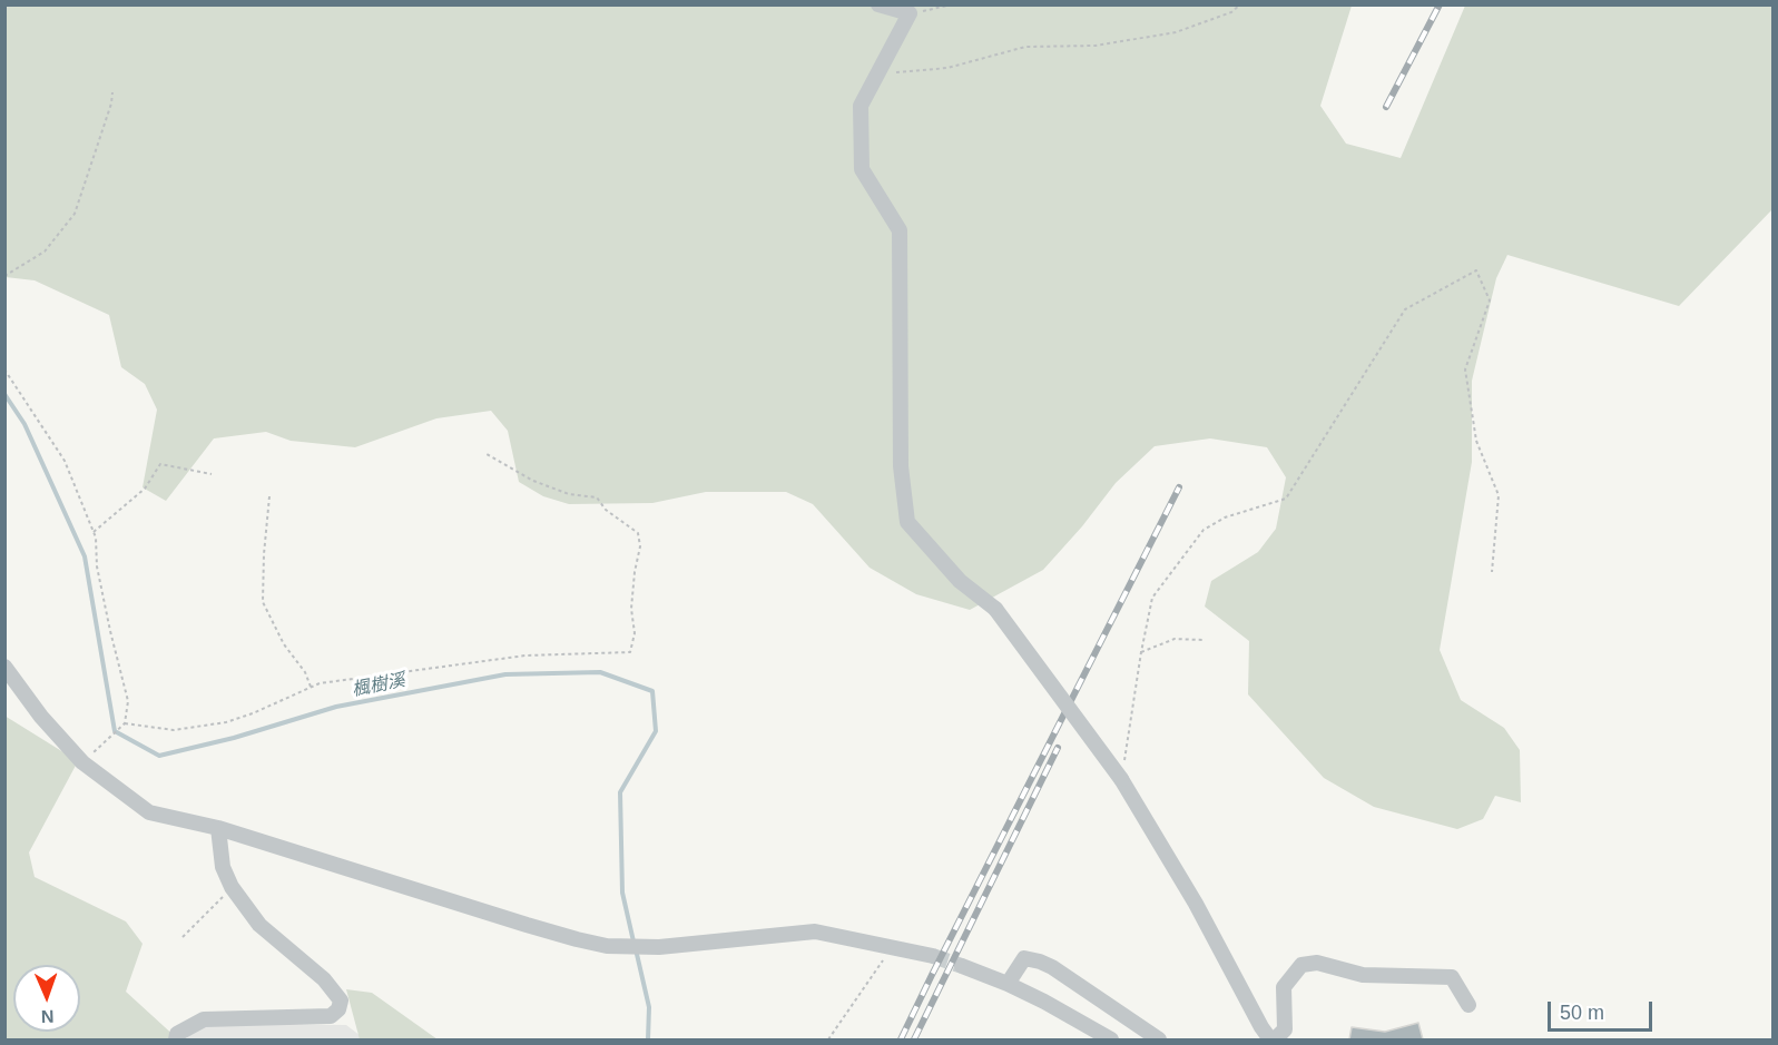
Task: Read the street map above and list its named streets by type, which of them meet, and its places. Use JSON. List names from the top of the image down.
{
  "water": ["楓樹溪"],
  "scale_bar": "50 m",
  "north": "bottom"
}
